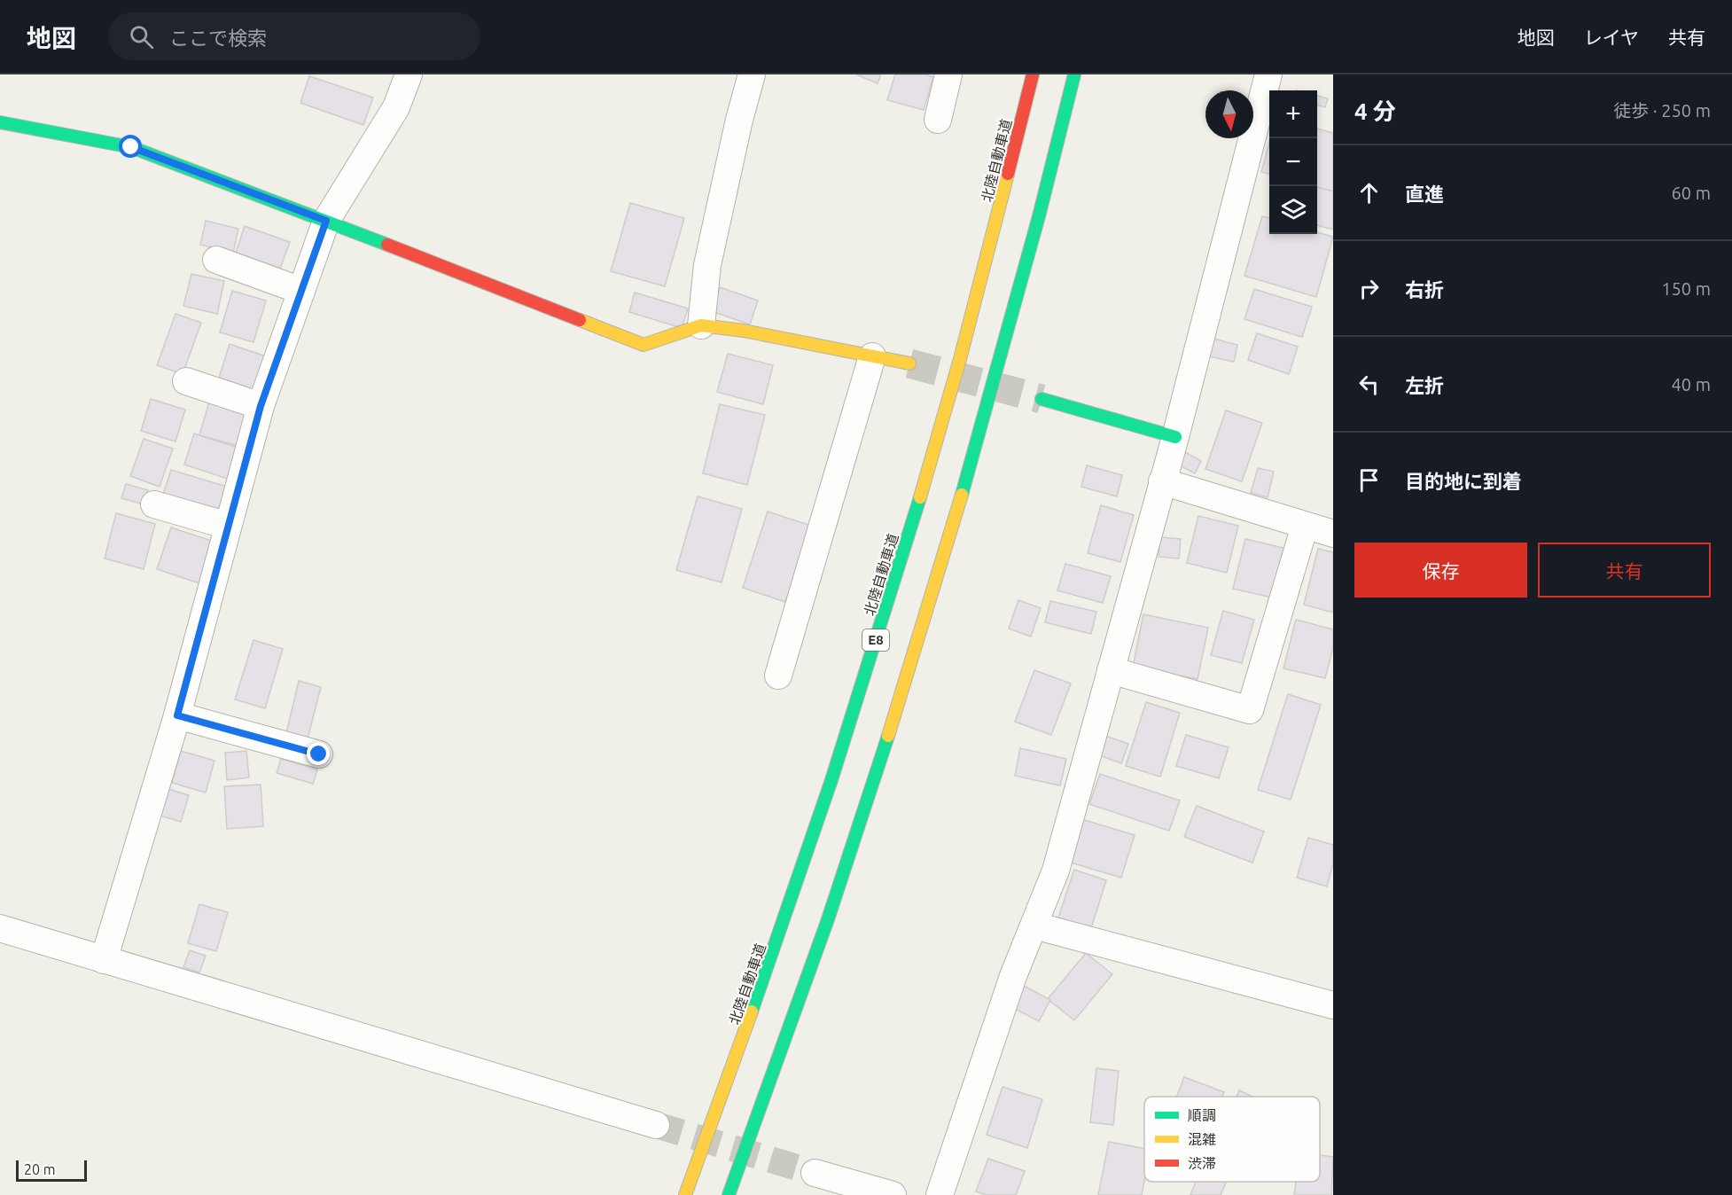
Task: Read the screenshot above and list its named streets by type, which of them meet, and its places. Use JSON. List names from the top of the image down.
{
  "streets": {
    "main road": ["北陸自動車道", "E8"]
  },
  "legend": ["順調", "混雑", "渋滞"],
  "scale_bar": "20 m",
  "north": "bottom",
  "page": {
    "header": "地図",
    "search": "ここで検索",
    "nav": ["地図", "レイヤ", "共有"],
    "heading": ["4 分", "徒歩 · 250 m"],
    "map_buttons": ["+", "−"],
    "list": [
      ["直進", "60 m"],
      ["右折", "150 m"],
      ["左折", "40 m"],
      "目的地に到着"
    ],
    "buttons": ["保存", "共有"],
    "scale": "20 m"
  }
}
